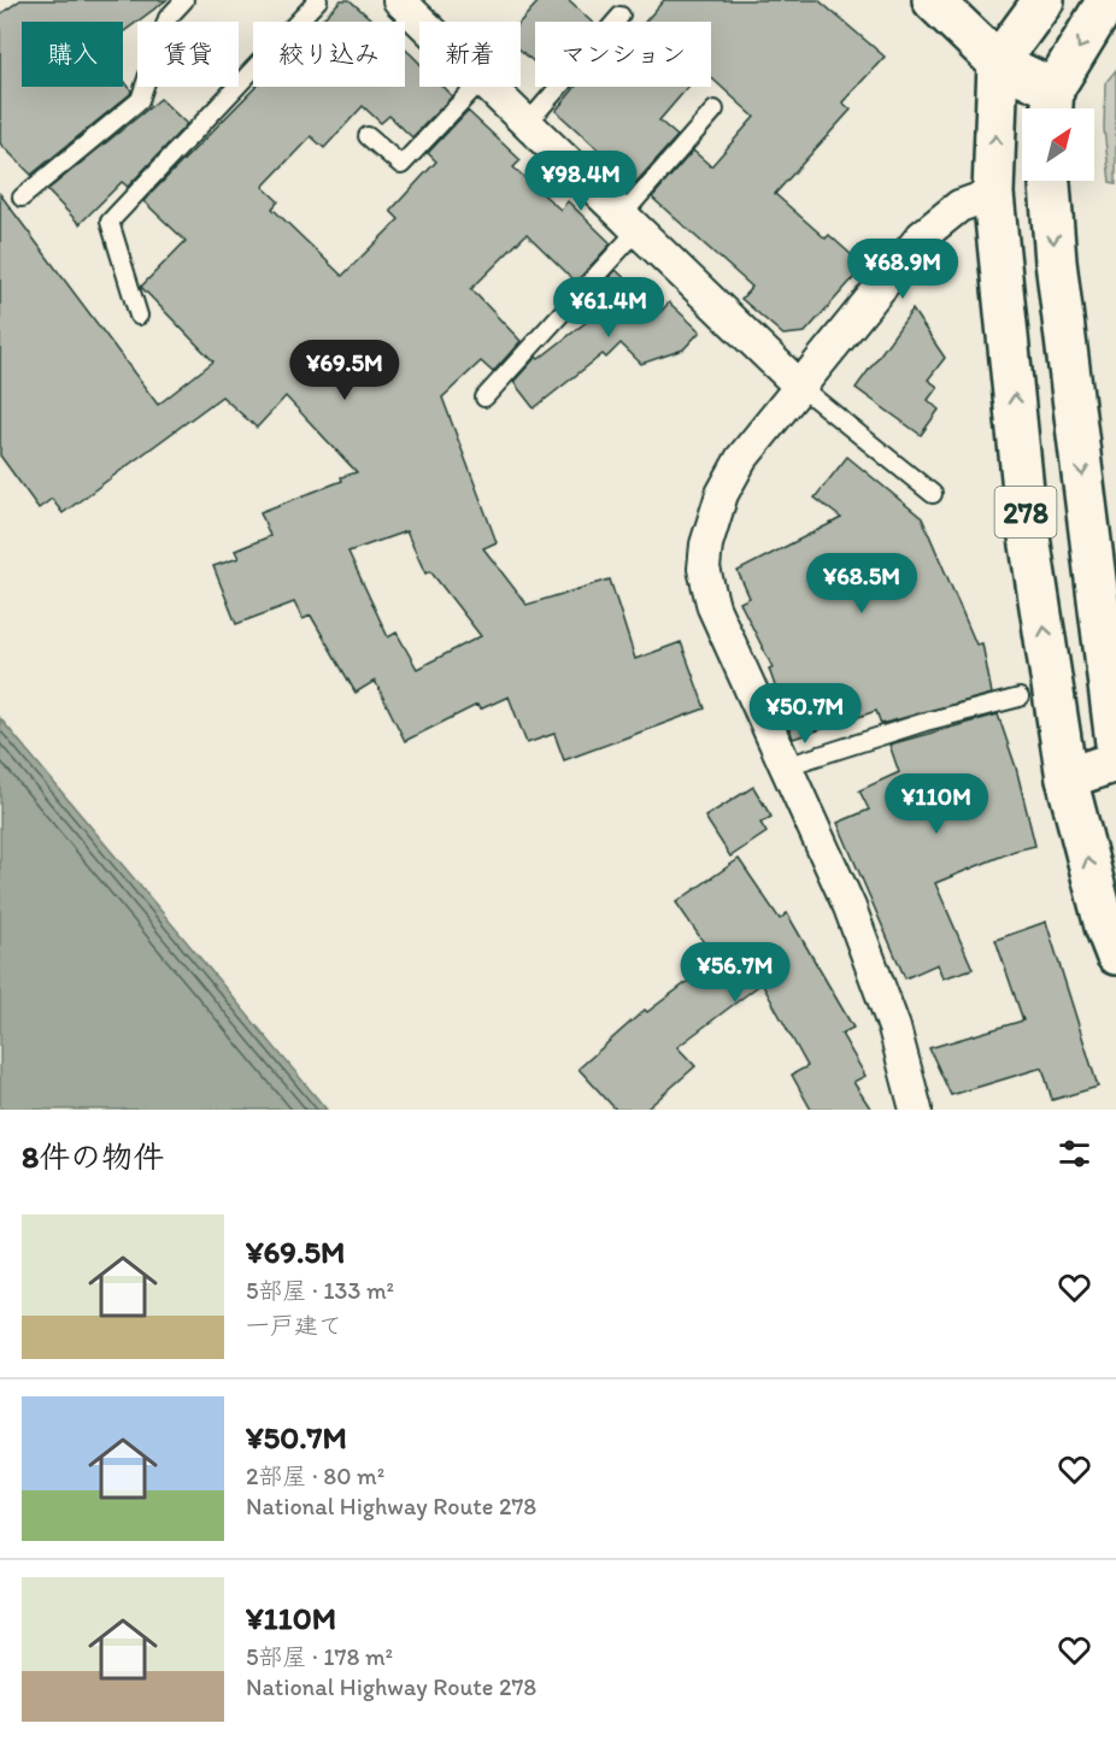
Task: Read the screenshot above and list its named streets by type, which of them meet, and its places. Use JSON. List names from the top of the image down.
{
  "streets": {
    "main road": ["278"]
  },
  "north": "top right",
  "page": {
    "chip": [
      "購入",
      "賃貸",
      "絞り込み",
      "新着",
      "マンション"
    ],
    "price": [
      "¥98.4M",
      "¥68.9M",
      "¥61.4M",
      "¥69.5M",
      "¥68.5M",
      "¥50.7M",
      "¥110M",
      "¥56.7M"
    ],
    "heading": "8件の物件",
    "list": [
      {
        "name": "¥69.5M",
        "note": "5部屋 · 133 m² · 一戸建て"
      },
      {
        "name": "¥50.7M",
        "note": "2部屋 · 80 m² · National Highway Route 278"
      },
      {
        "name": "¥110M",
        "note": "5部屋 · 178 m² · National Highway Route 278"
      }
    ]
  }
}
